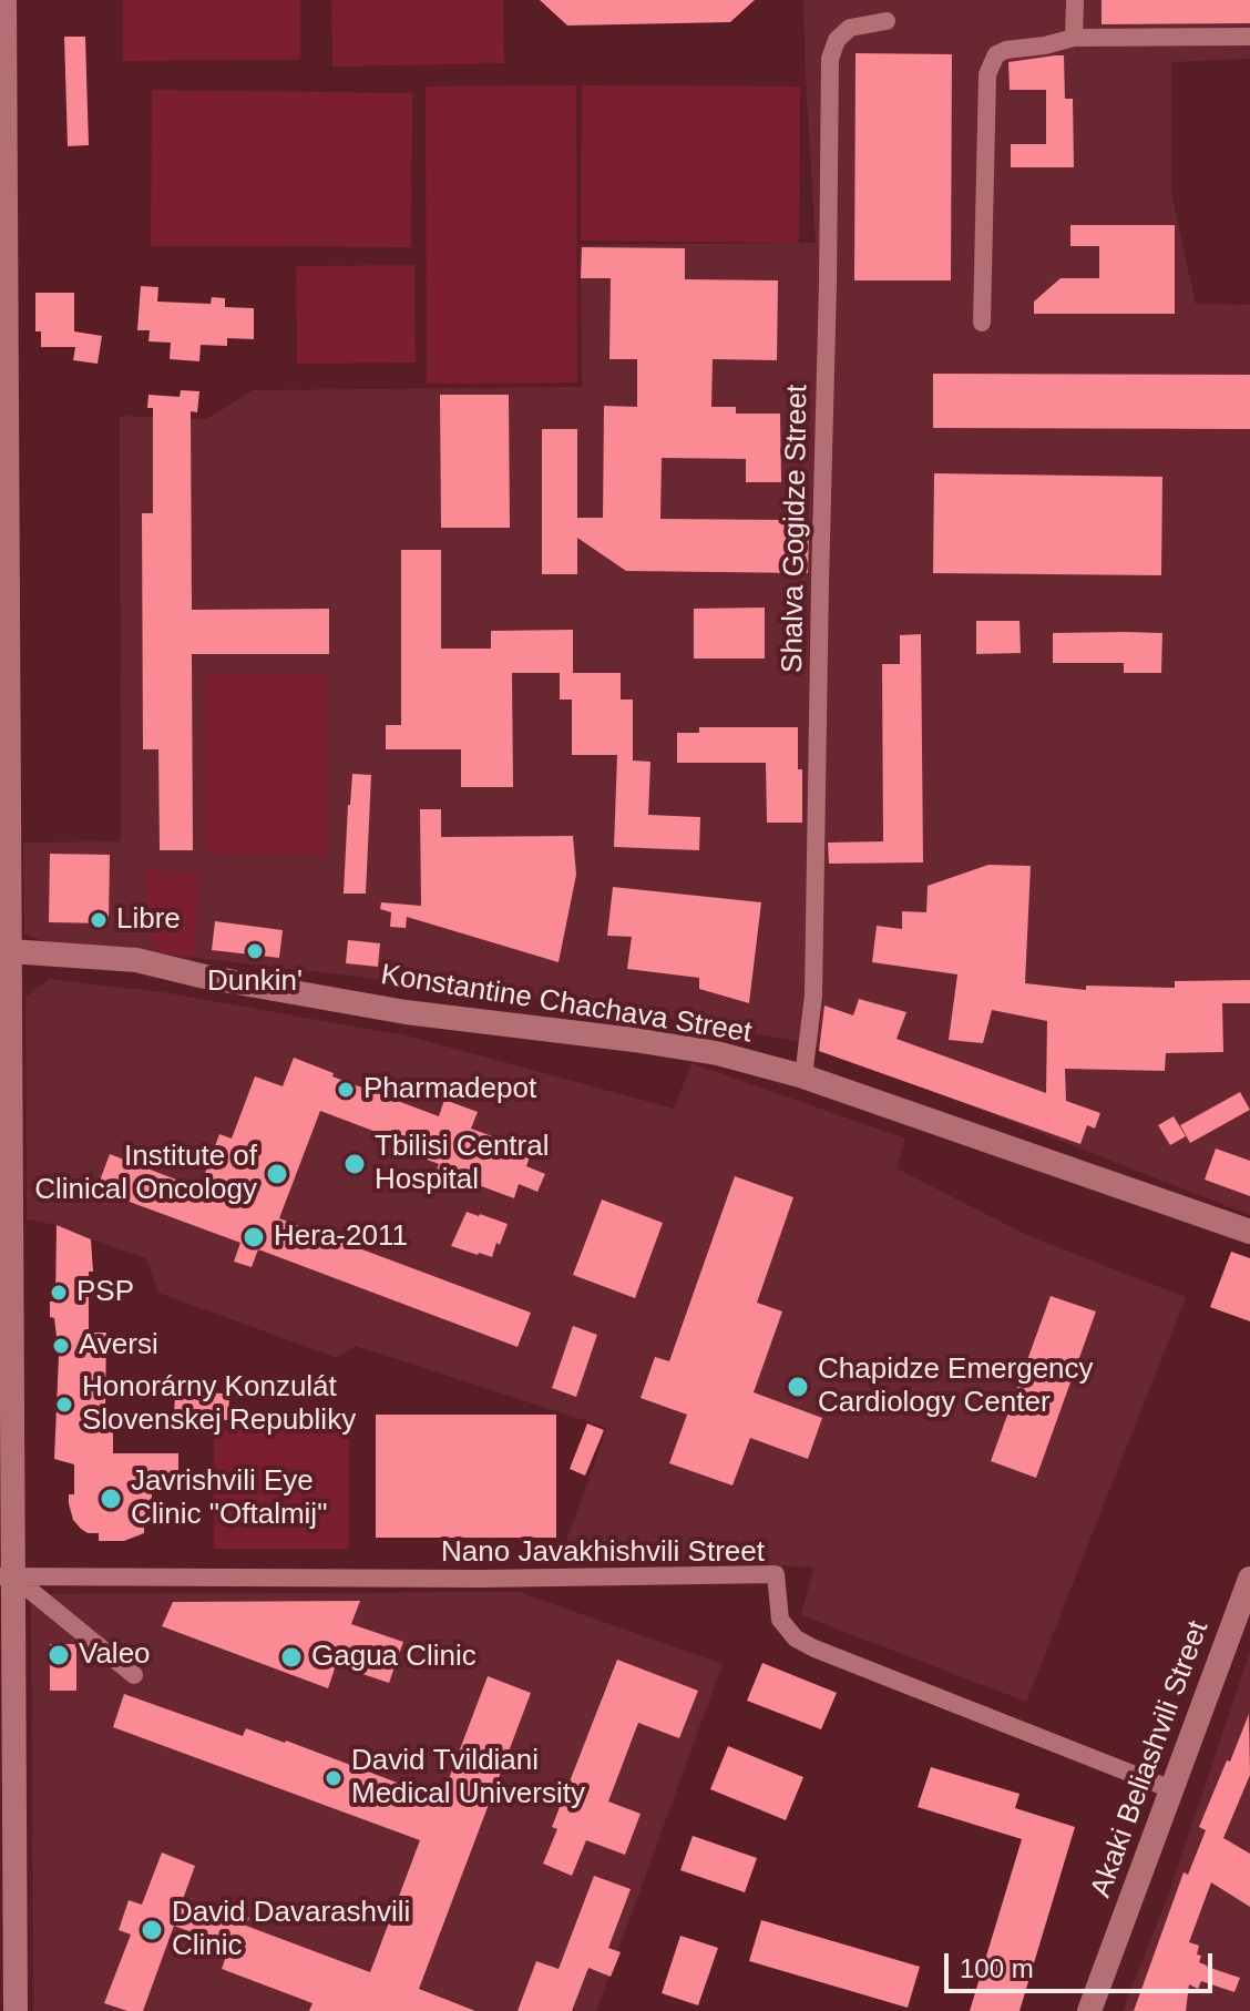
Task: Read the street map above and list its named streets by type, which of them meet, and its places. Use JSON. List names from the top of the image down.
{
  "streets": {
    "street": [
      "Shalva Gogidze Street",
      "Konstantine Chachava Street",
      "Nano Javakhishvili Street",
      "Akaki Beliashvili Street"
    ]
  },
  "crossings": [
    ["Shalva Gogidze Street", "Konstantine Chachava Street"],
    ["Nano Javakhishvili Street", "Akaki Beliashvili Street"]
  ],
  "places": [
    "Libre",
    "Dunkin'",
    "Pharmadepot",
    "Tbilisi Central Hospital",
    "Institute of Clinical Oncology",
    "Hera-2011",
    "PSP",
    "Aversi",
    "Chapidze Emergency Cardiology Center",
    "Honorárny Konzulát Slovenskej Republiky",
    "Javrishvili Eye Clinic \"Oftalmij\"",
    "Valeo",
    "Gagua Clinic",
    "David Tvildiani Medical University",
    "David Davarashvili Clinic"
  ],
  "scale_bar": "100 m"
}
